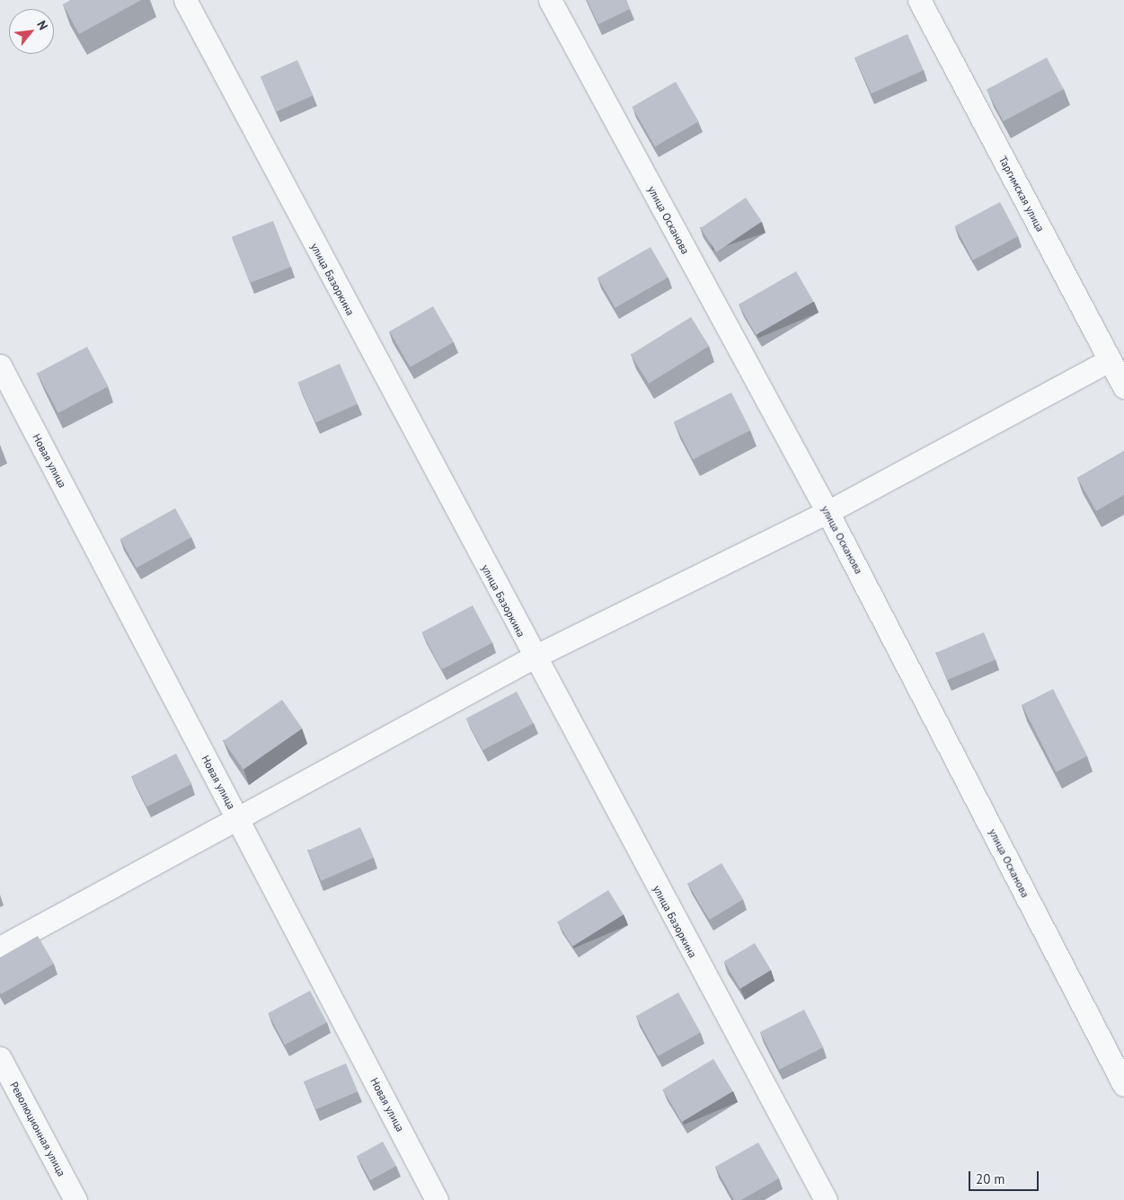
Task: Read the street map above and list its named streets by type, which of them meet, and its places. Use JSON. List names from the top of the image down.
{
  "streets": {
    "street": [
      "Таргимская улица",
      "улица Осканова",
      "улица Базоркина",
      "Новая улица",
      "Революционная улица"
    ]
  },
  "scale_bar": "20 m",
  "north": "top right"
}
